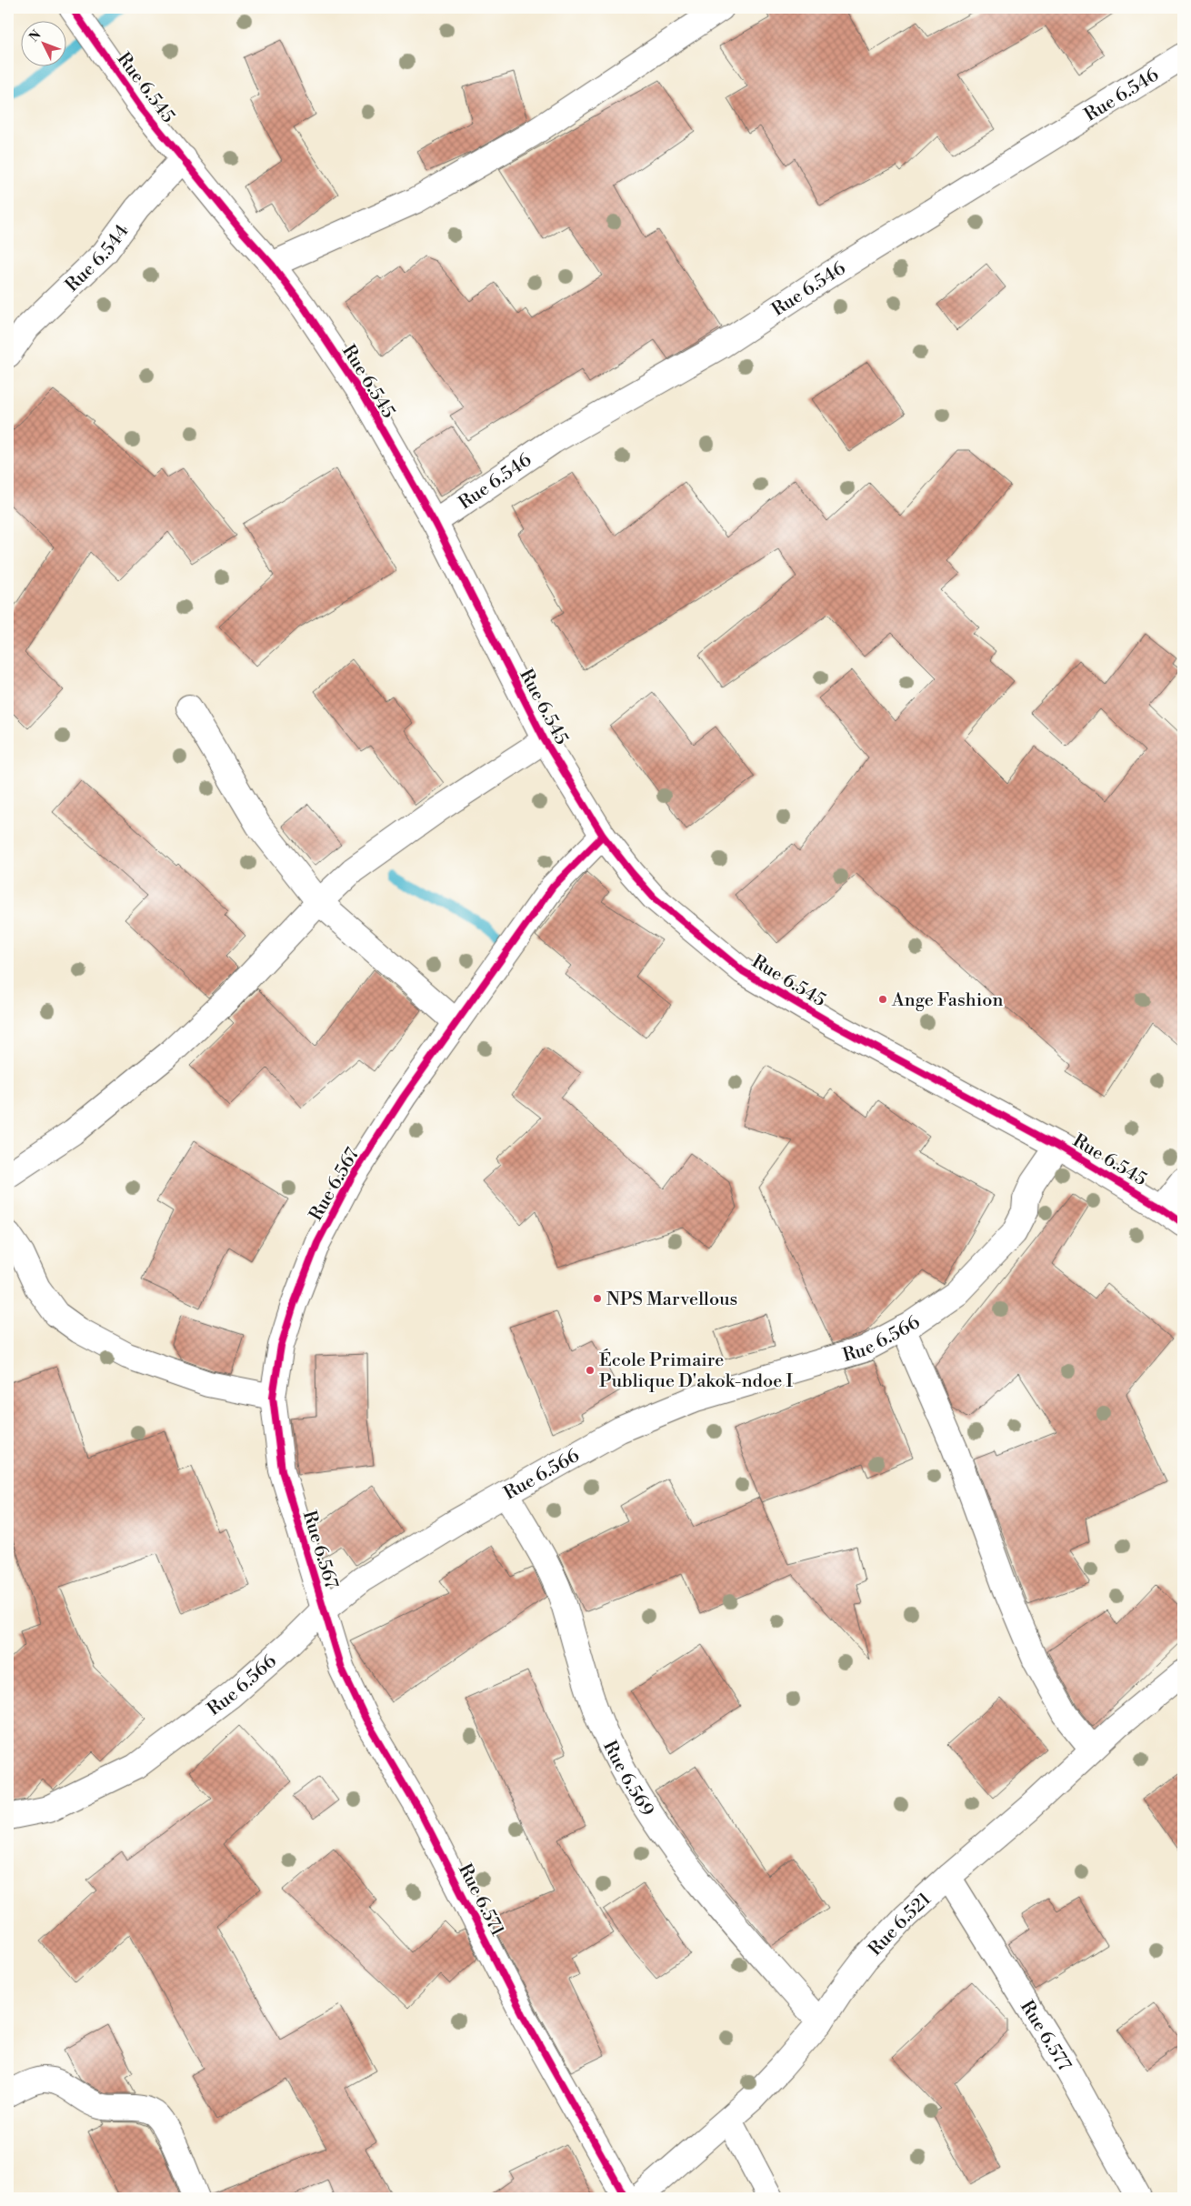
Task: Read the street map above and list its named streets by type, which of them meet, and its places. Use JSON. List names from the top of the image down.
{
  "streets": {
    "street": [
      "Rue 6.545",
      "Rue 6.546",
      "Rue 6.544",
      "Rue 6.567",
      "Rue 6.566",
      "Rue 6.569",
      "Rue 6.571",
      "Rue 6.521",
      "Rue 6.577"
    ]
  },
  "crossings": [
    ["Rue 6.545", "Rue 6.546"],
    ["Rue 6.545", "Rue 6.544"],
    ["Rue 6.545", "Rue 6.567"],
    ["Rue 6.545", "Rue 6.566"],
    ["Rue 6.567", "Rue 6.566"],
    ["Rue 6.567", "Rue 6.571"],
    ["Rue 6.566", "Rue 6.569"],
    ["Rue 6.566", "Rue 6.571"],
    ["Rue 6.569", "Rue 6.521"],
    ["Rue 6.521", "Rue 6.577"]
  ],
  "places": ["Ange Fashion", "NPS Marvellous", "École Primaire Publique D'akok-ndoe I"],
  "north": "top left"
}
